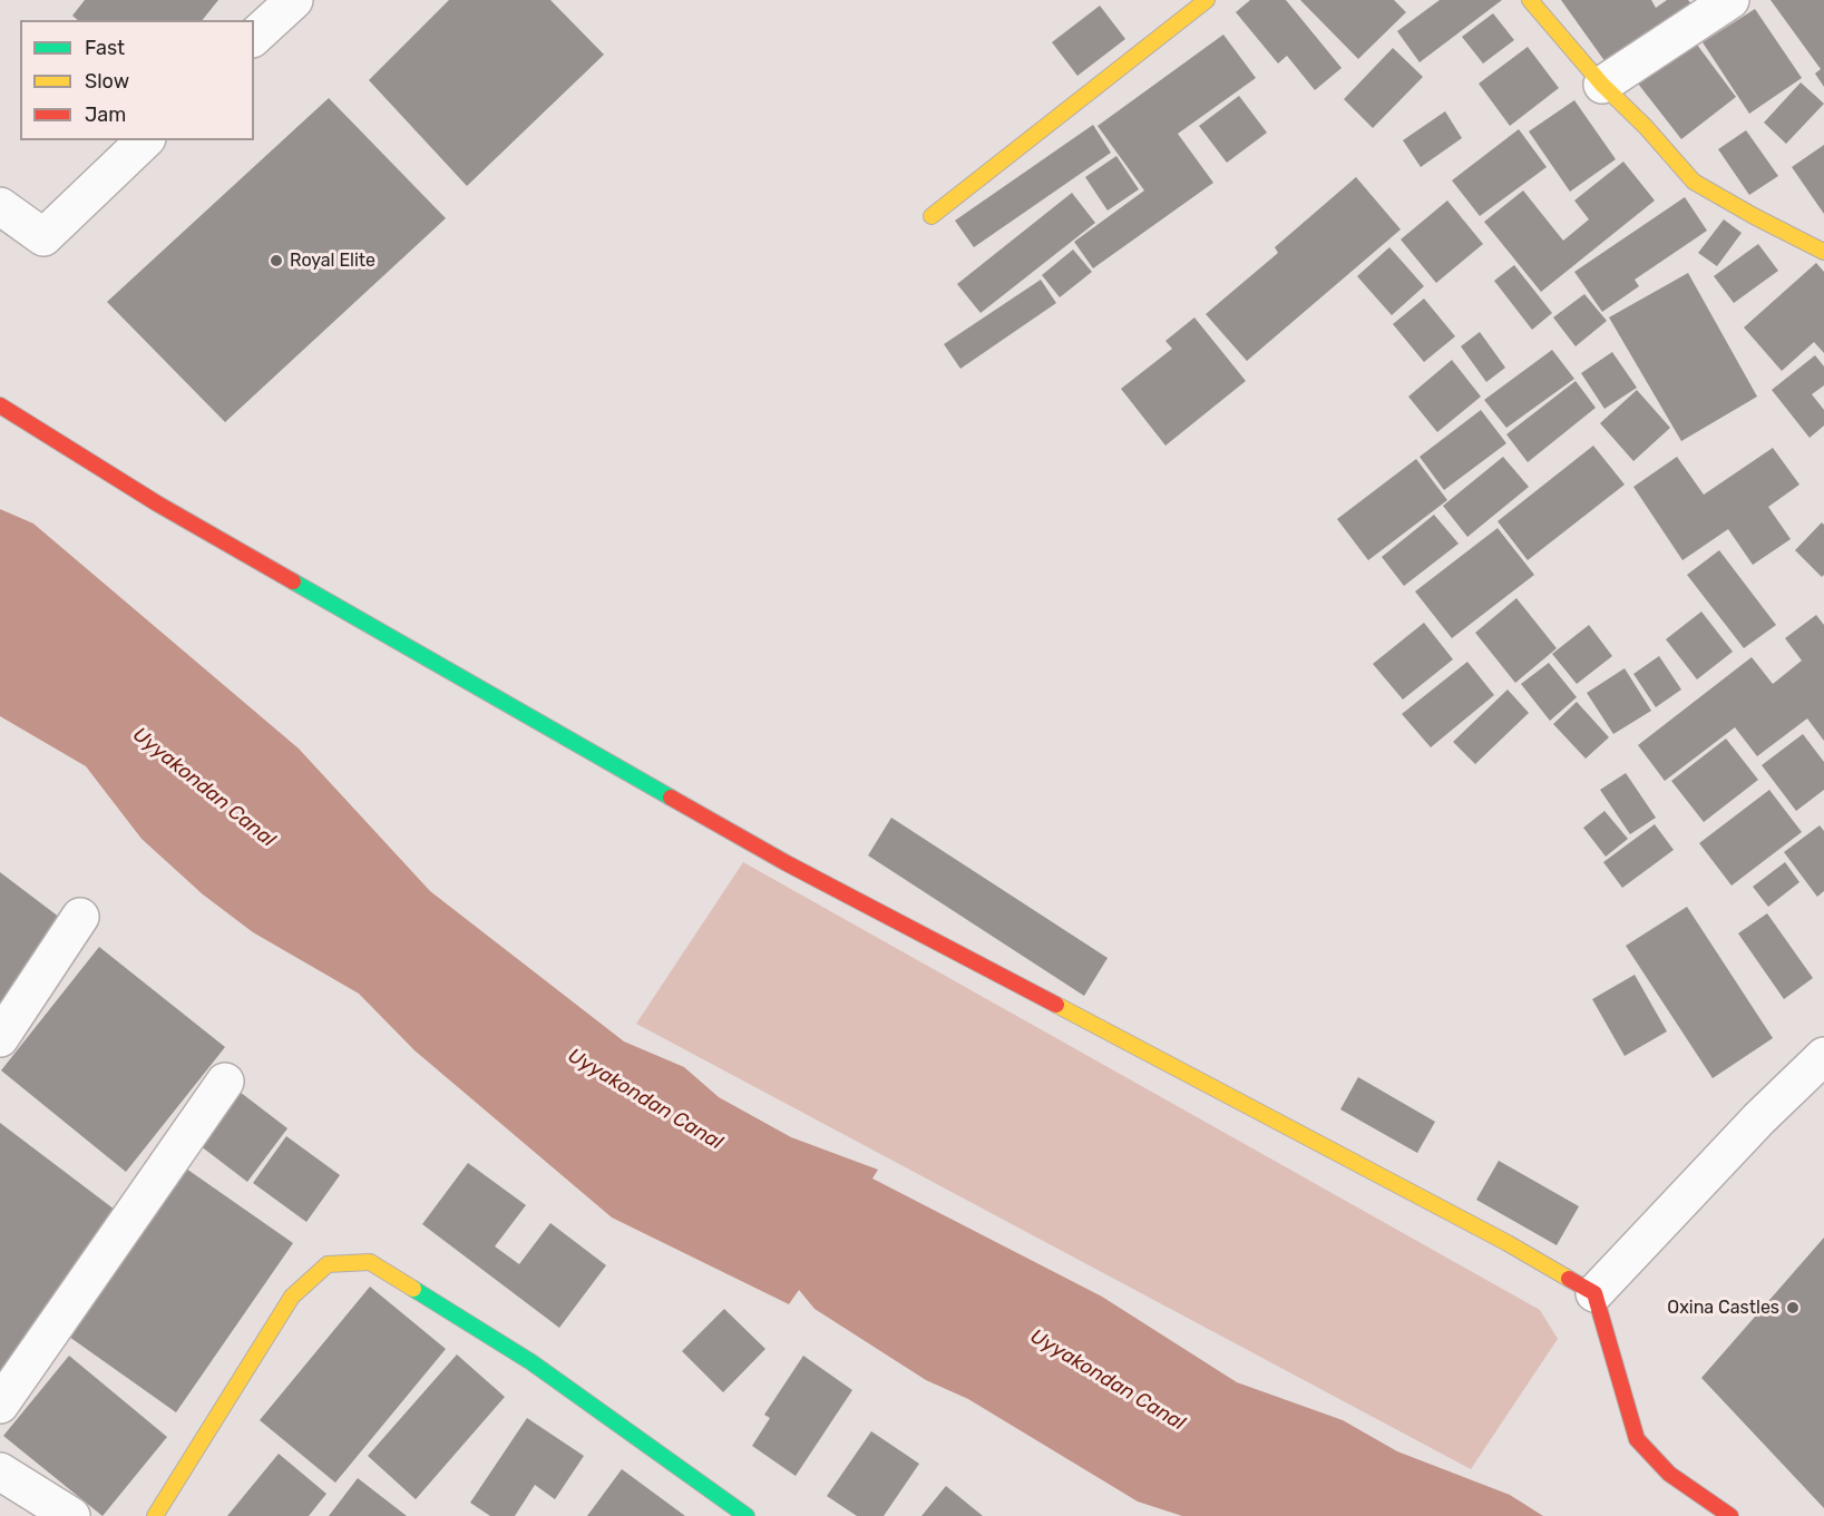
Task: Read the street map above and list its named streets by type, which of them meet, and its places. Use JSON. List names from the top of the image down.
{
  "water": ["Uyyakondan Canal"],
  "places": ["Royal Elite", "Oxina Castles"],
  "legend": ["Fast", "Slow", "Jam"]
}
